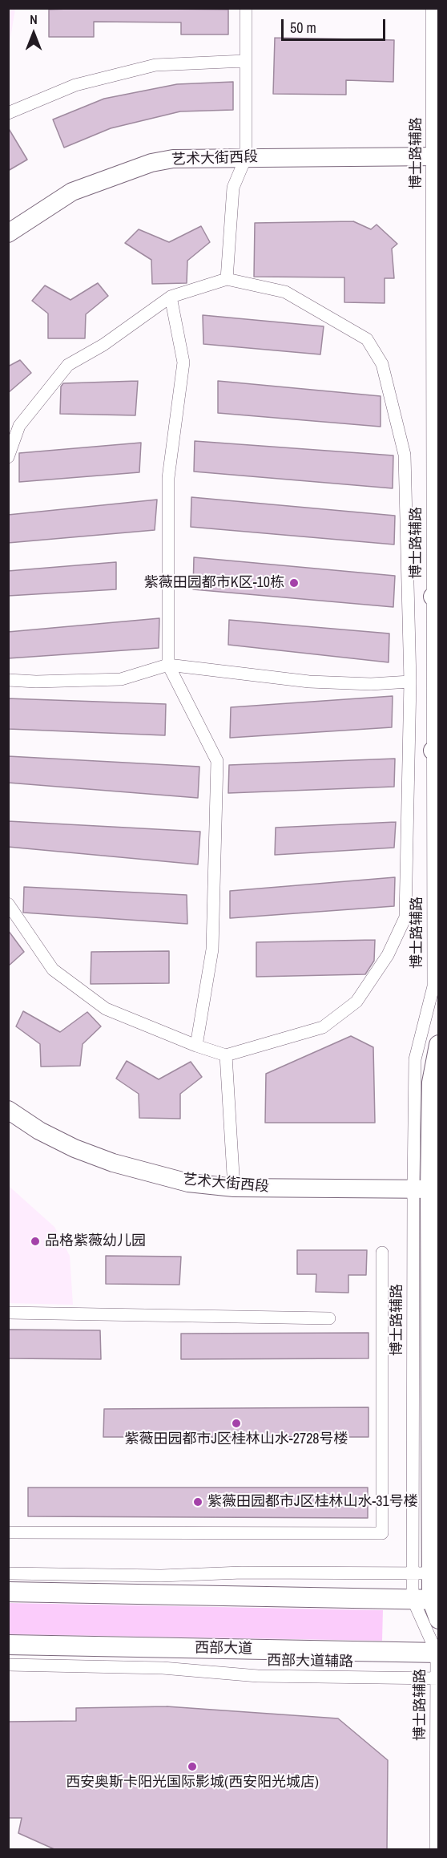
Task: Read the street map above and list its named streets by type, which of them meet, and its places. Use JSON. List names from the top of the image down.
{
  "streets": {
    "main road": ["西部大道"],
    "street": ["博士路辅路", "艺术大街西段", "西部大道辅路"]
  },
  "crossings": [
    ["博士路辅路", "艺术大街西段"],
    ["博士路辅路", "西部大道"],
    ["博士路辅路", "西部大道辅路"]
  ],
  "places": [
    "紫薇田园都市K区-10栋",
    "品格紫薇幼儿园",
    "紫薇田园都市J区桂林山水-2728号楼",
    "紫薇田园都市J区桂林山水-31号楼",
    "西安奥斯卡阳光国际影城(西安阳光城店)"
  ],
  "scale_bar": "50 m",
  "north": "top"
}
